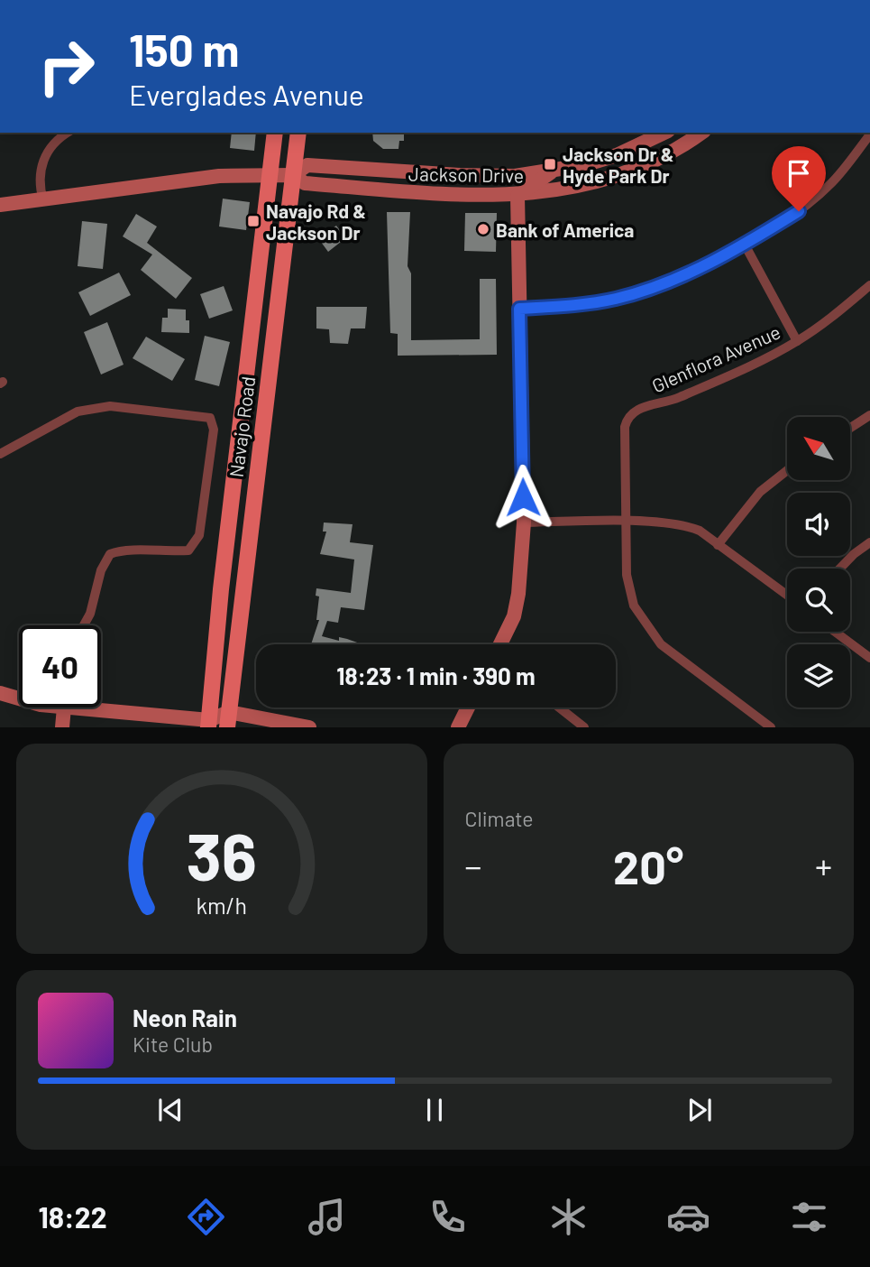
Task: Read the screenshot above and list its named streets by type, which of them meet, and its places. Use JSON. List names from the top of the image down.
{
  "streets": {
    "main road": ["Jackson Drive", "Navajo Road"],
    "street": ["Glenflora Avenue"]
  },
  "crossings": [
    ["Jackson Drive", "Navajo Road"]
  ],
  "places": {
    "transit": ["Jackson Dr & Hyde Park Dr", "Navajo Rd & Jackson Dr"],
    "other": ["Bank of America"]
  },
  "north": "top left",
  "page": {
    "turn": ["150 m", "Everglades Avenue"],
    "limit": "40",
    "trip": "18:23 · 1 min · 390 m",
    "tile": "Climate",
    "heat": ["−", "20°", "+"],
    "song": ["Neon Rain", "Kite Club"],
    "tabs": "18:22",
    "gauge": ["36", "km/h"]
  }
}
